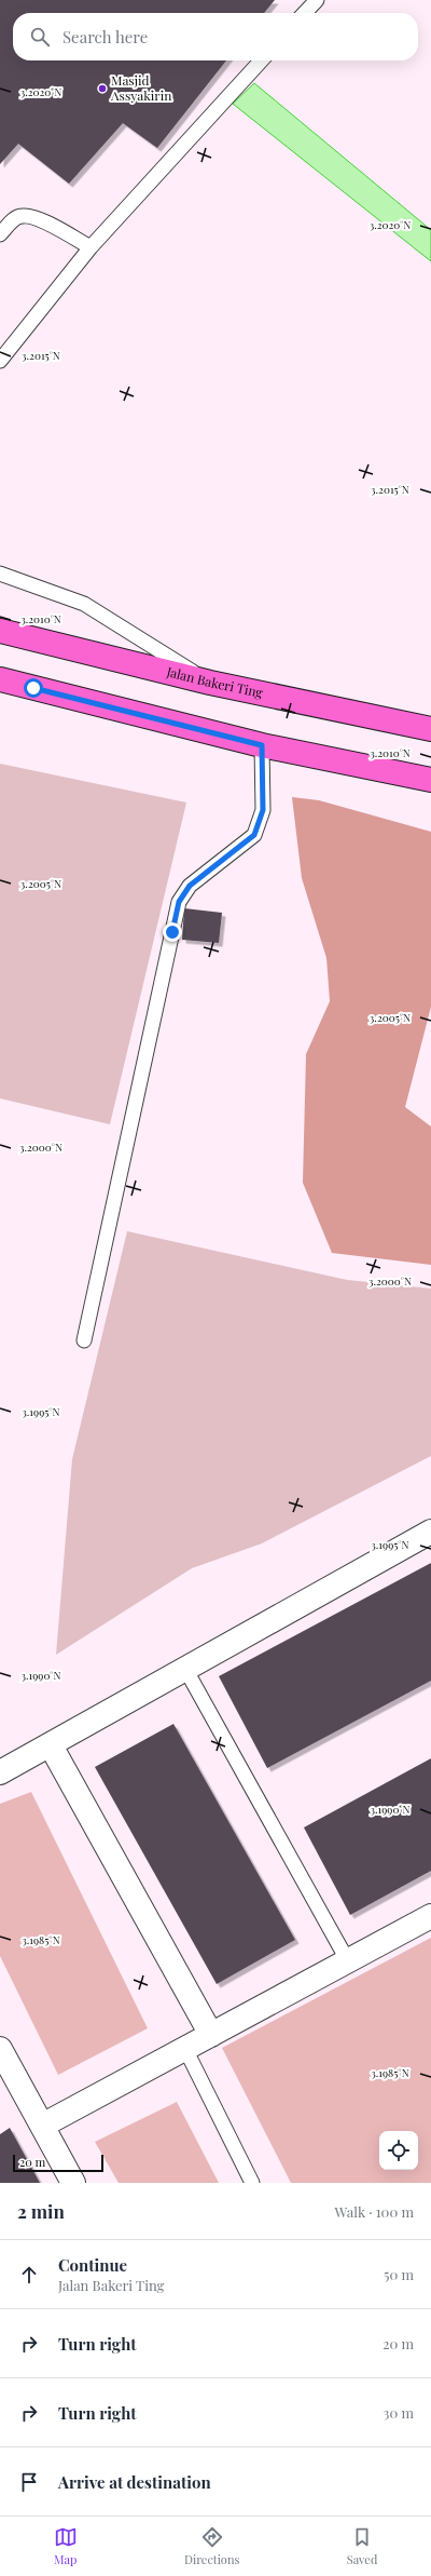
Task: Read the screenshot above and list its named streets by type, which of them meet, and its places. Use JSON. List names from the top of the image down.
{
  "streets": {
    "main road": ["Jalan Bakeri Ting"]
  },
  "places": ["Masjid Assyakirin"],
  "scale_bar": "20 m",
  "page": {
    "search": "Search here",
    "scale": "20 m",
    "heading": ["2 min", "Walk · 100 m"],
    "list": [
      ["Continue", "Jalan Bakeri Ting", "50 m"],
      ["Turn right", "20 m"],
      ["Turn right", "30 m"],
      "Arrive at destination"
    ],
    "nav": ["Map", "Directions", "Saved"]
  },
  "coordinates": [
    "3.2020°N",
    "3.2015°N",
    "3.2010°N",
    "3.2005°N",
    "3.2000°N",
    "3.1995°N",
    "3.1990°N",
    "3.1985°N"
  ]
}
